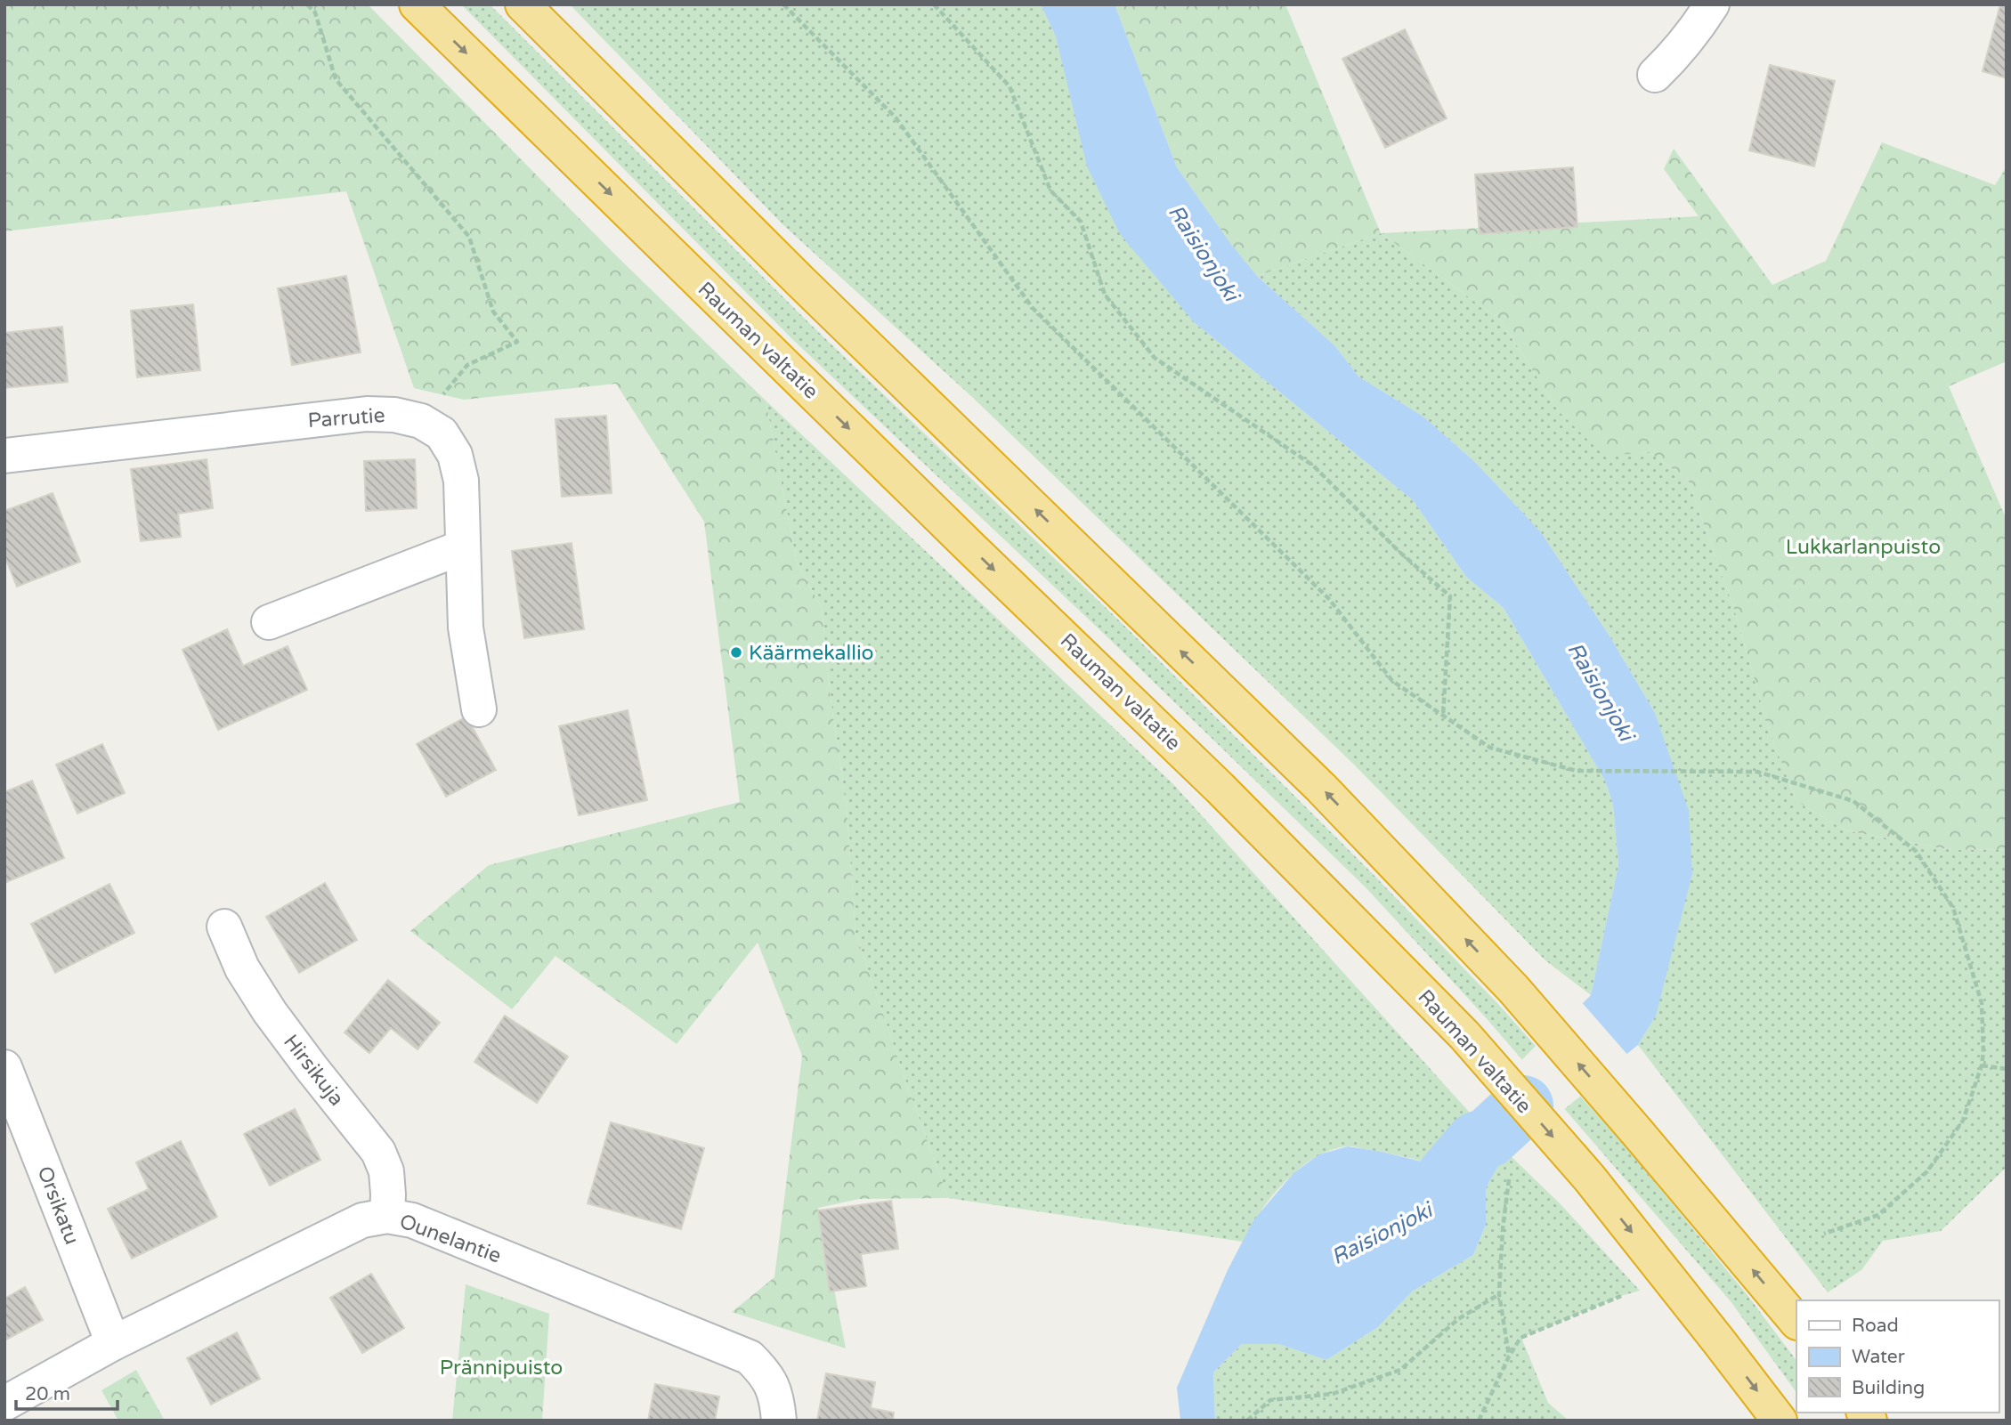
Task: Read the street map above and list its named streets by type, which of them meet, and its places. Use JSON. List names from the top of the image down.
{
  "streets": {
    "highway": ["Rauman valtatie"],
    "street": [
      "Parrutie",
      "Hirsikuja",
      "Orsikatu",
      "Ounelantie"
    ]
  },
  "crossings": [
    ["Hirsikuja", "Ounelantie"],
    ["Orsikatu", "Ounelantie"]
  ],
  "water": ["Raisionjoki"],
  "parks": ["Lukkarlanpuisto", "Prännipuisto"],
  "places": ["Käärmekallio"],
  "legend": ["Road", "Water", "Building"],
  "scale_bar": "20 m"
}
